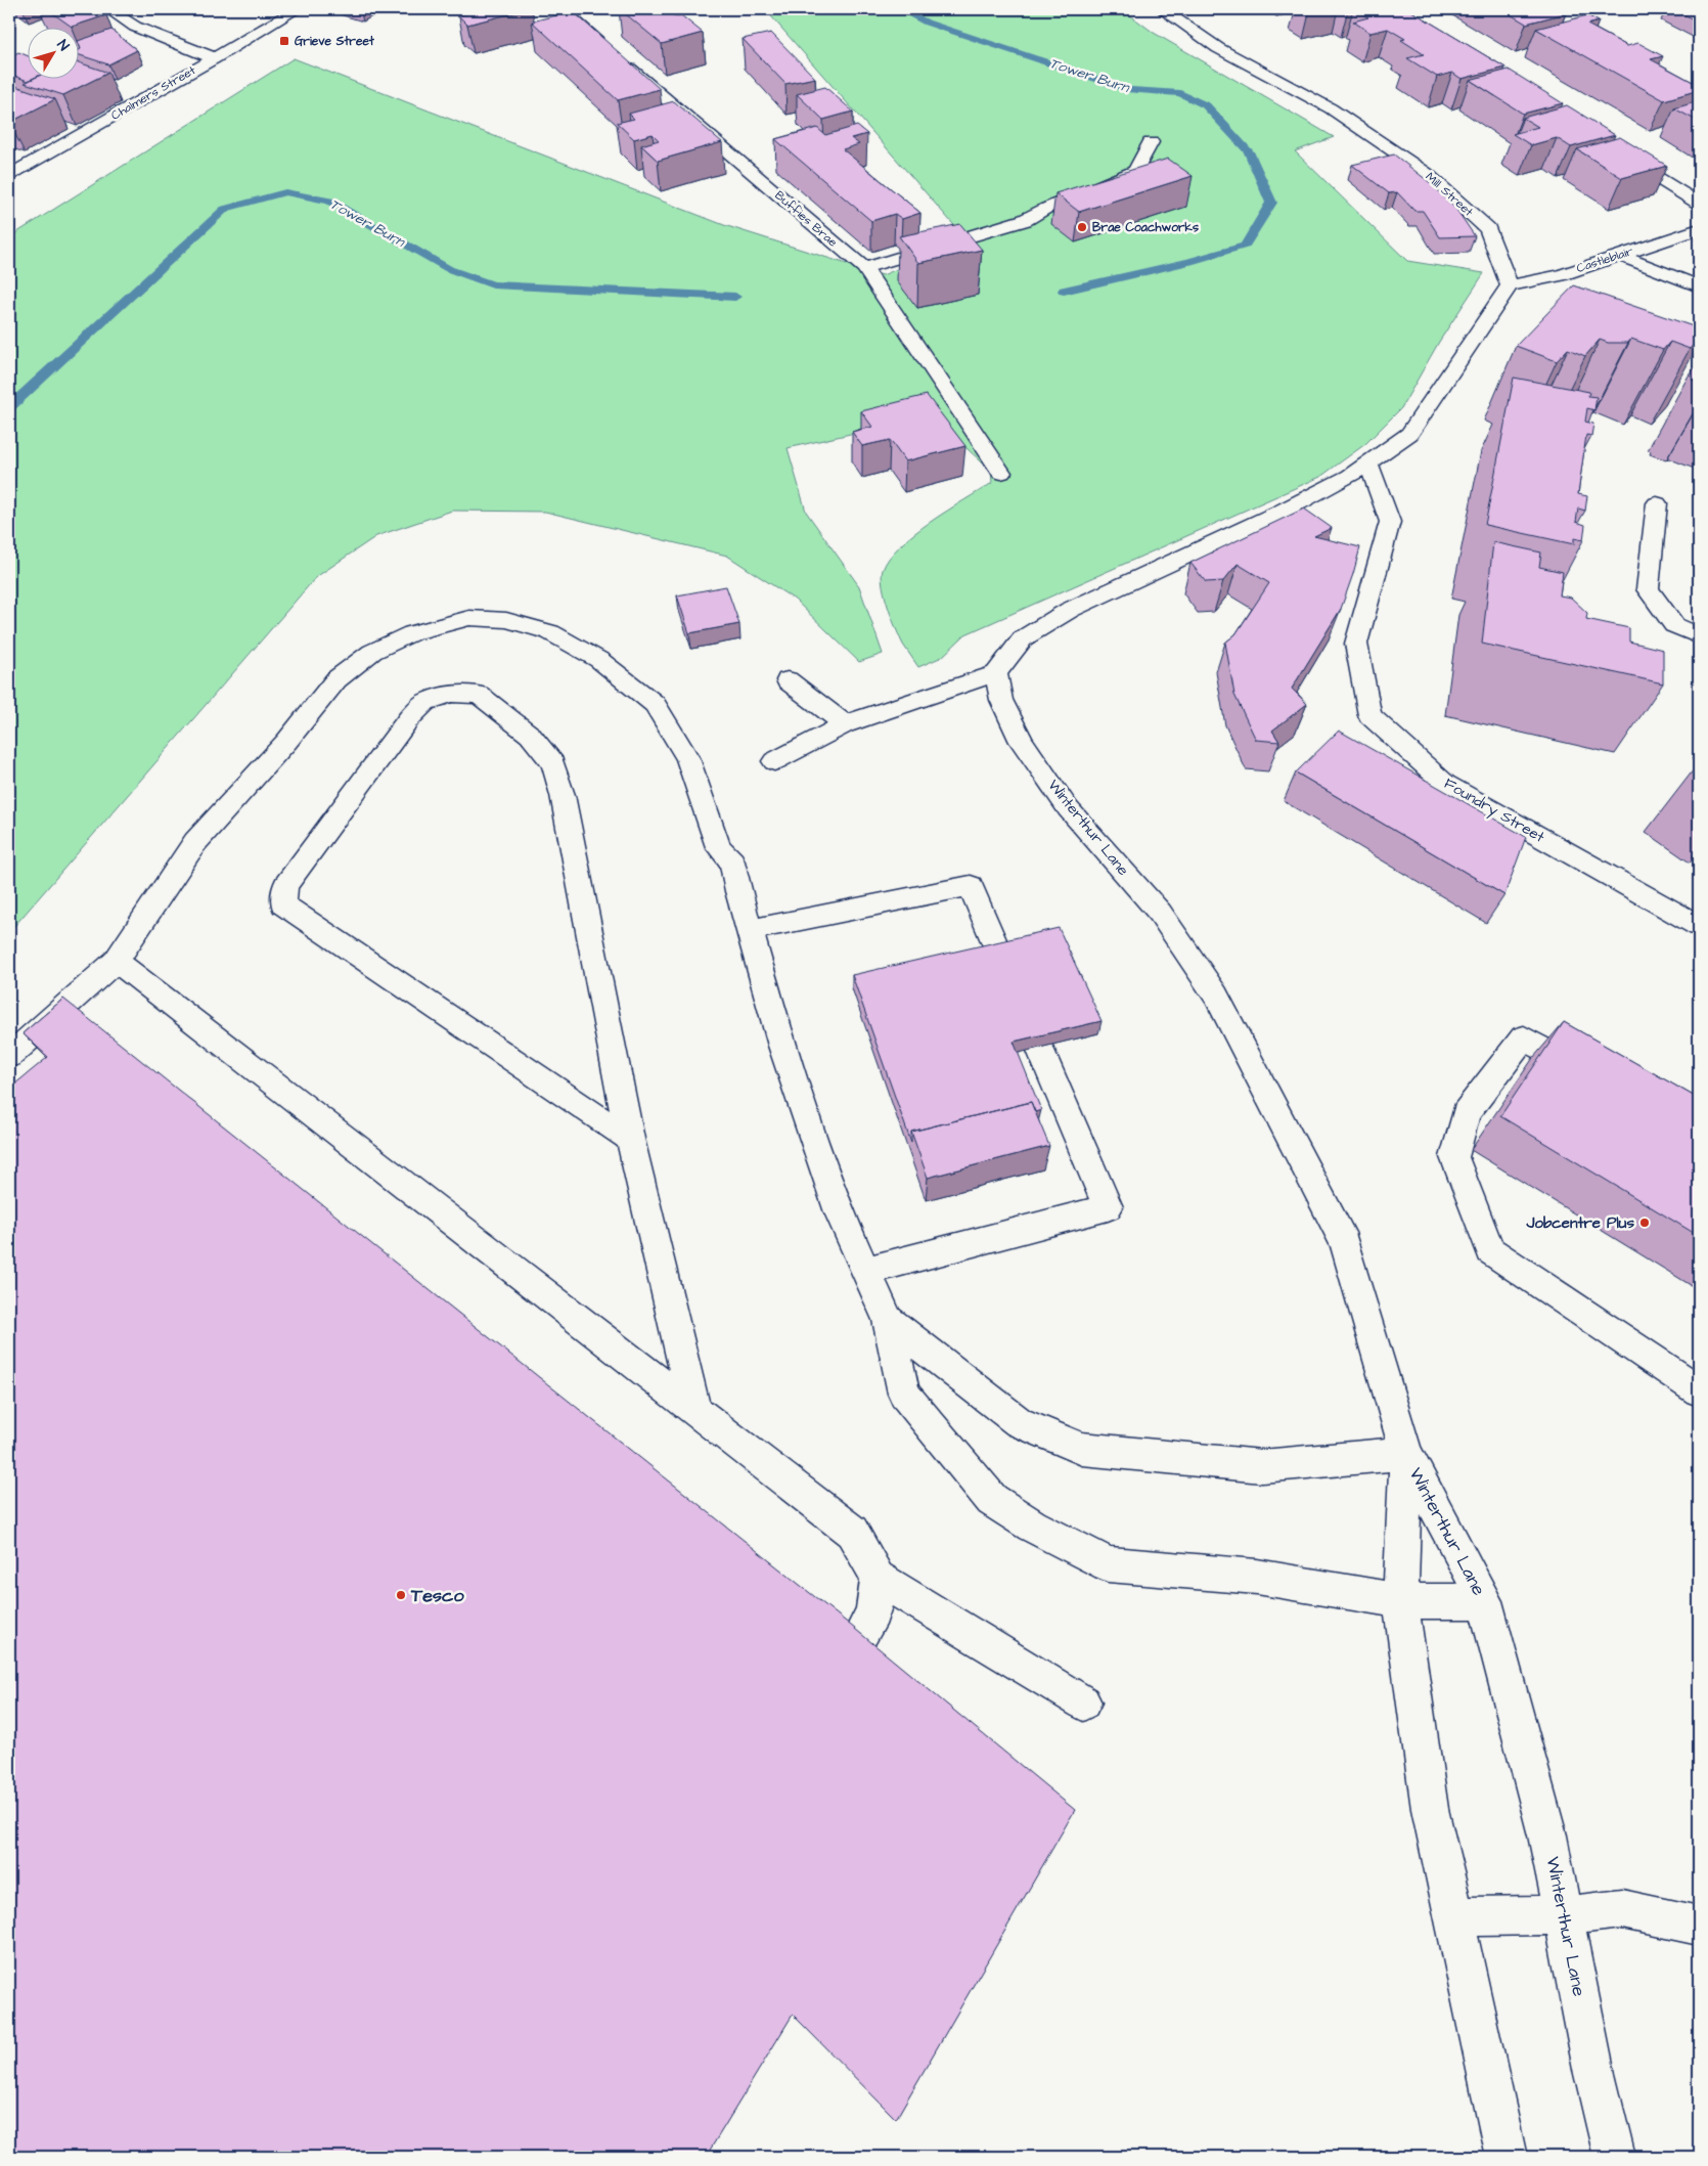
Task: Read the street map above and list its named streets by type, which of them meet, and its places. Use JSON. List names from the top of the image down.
{
  "streets": {
    "street": [
      "Chalmers Street",
      "Mill Street",
      "Buffies Brae",
      "Castleblair",
      "Foundry Street",
      "Winterthur Lane"
    ]
  },
  "crossings": [
    ["Mill Street", "Castleblair"]
  ],
  "water": ["Tower Burn"],
  "places": {
    "transit": ["Grieve Street"],
    "other": ["Brae Coachworks", "Jobcentre Plus", "Tesco"]
  },
  "north": "top right"
}
